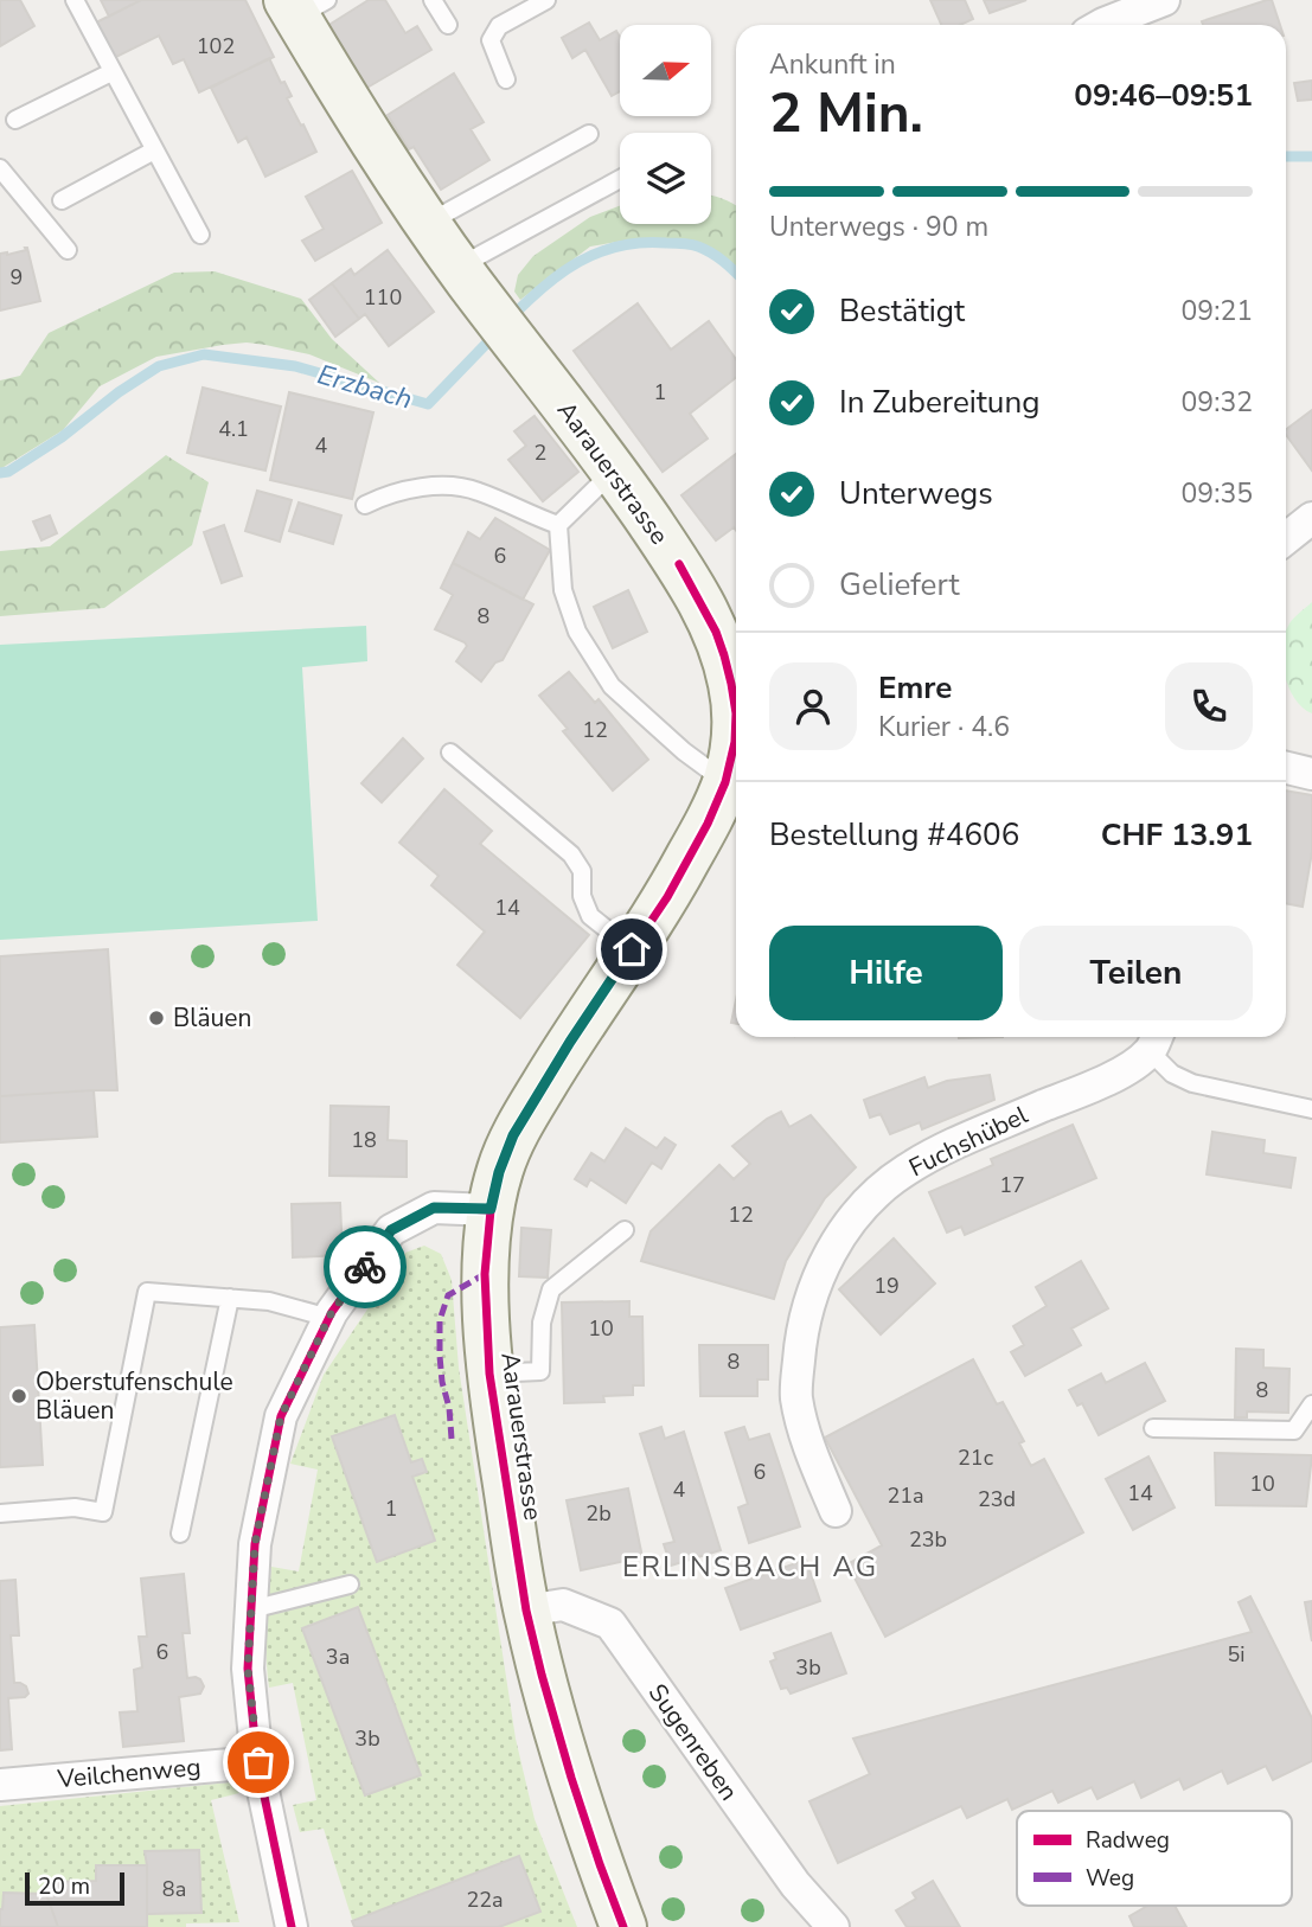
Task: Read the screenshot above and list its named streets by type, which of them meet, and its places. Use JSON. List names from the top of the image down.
{
  "streets": {
    "main road": ["Aarauerstrasse"],
    "street": ["Fuchshübel", "Sugenreben", "Veilchenweg"]
  },
  "crossings": [
    ["Aarauerstrasse", "Sugenreben"]
  ],
  "districts": ["ERLINSBACH AG"],
  "water": ["Erzbach"],
  "places": ["Bläuen", "Oberstufenschule Bläuen"],
  "house_numbers": [
    "102",
    "9",
    "110",
    "1",
    "4.1",
    "4",
    "2",
    "6",
    "8",
    "12",
    "14",
    "18",
    "17",
    "12",
    "19",
    "10",
    "8",
    "8",
    "21c",
    "6",
    "10",
    "4",
    "14",
    "21a",
    "23d",
    "1",
    "2b",
    "23b",
    "6",
    "5i",
    "3a",
    "3b",
    "3b",
    "8a",
    "22a"
  ],
  "legend": ["Radweg", "Weg"],
  "scale_bar": "20 m",
  "north": "right",
  "page": {
    "heading": ["2 Min.", "Ankunft in", "09:46–09:51"],
    "panel": [
      "Emre",
      "Kurier · 4.6",
      "Bestellung #4606",
      "CHF 13.91"
    ],
    "bar": "Unterwegs · 90 m",
    "list": [
      ["Bestätigt", "09:21"],
      ["In Zubereitung", "09:32"],
      ["Unterwegs", "09:35"],
      "Geliefert"
    ],
    "buttons": ["Hilfe", "Teilen"],
    "scale": "20 m"
  }
}
